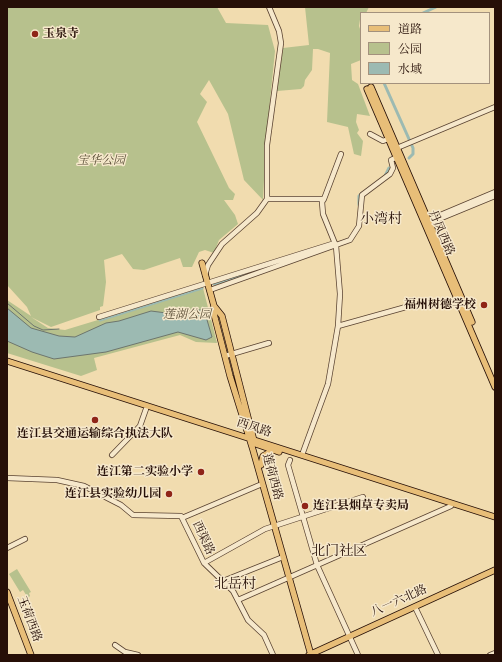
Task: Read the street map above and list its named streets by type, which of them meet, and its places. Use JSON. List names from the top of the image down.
{
  "streets": {
    "main road": [
      "丹凤西路",
      "西凤路",
      "莲荷西路",
      "八一六北路",
      "玉荷西路"
    ],
    "street": ["西渠路"]
  },
  "crossings": [
    ["西凤路", "莲荷西路"],
    ["莲荷西路", "八一六北路"]
  ],
  "districts": ["小湾村", "北门社区", "北岳村"],
  "parks": ["宝华公园", "莲湖公园"],
  "places": [
    "玉泉寺",
    "福州树德学校",
    "连江县交通运输综合执法大队",
    "连江第二实验小学",
    "连江县实验幼儿园",
    "连江县烟草专卖局"
  ],
  "legend": ["道路", "公园", "水域"]
}
